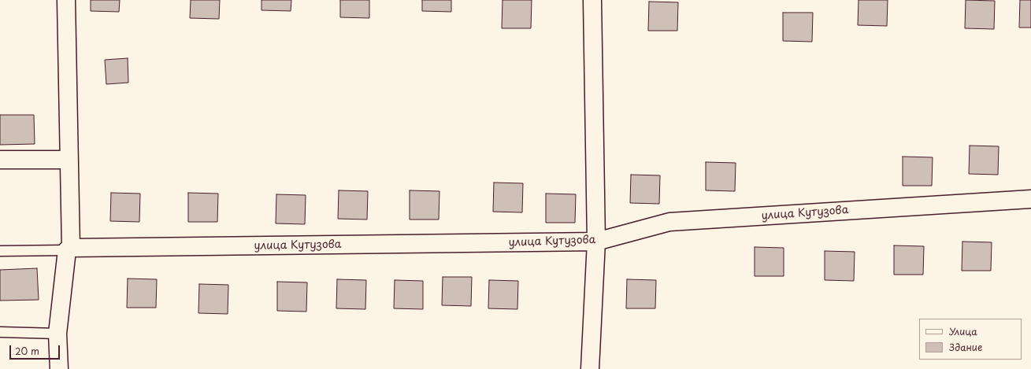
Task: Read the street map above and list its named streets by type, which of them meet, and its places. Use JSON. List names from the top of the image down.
{
  "streets": {
    "street": ["улица Кутузова"]
  },
  "legend": ["Улица", "Здание"],
  "scale_bar": "20 m"
}
